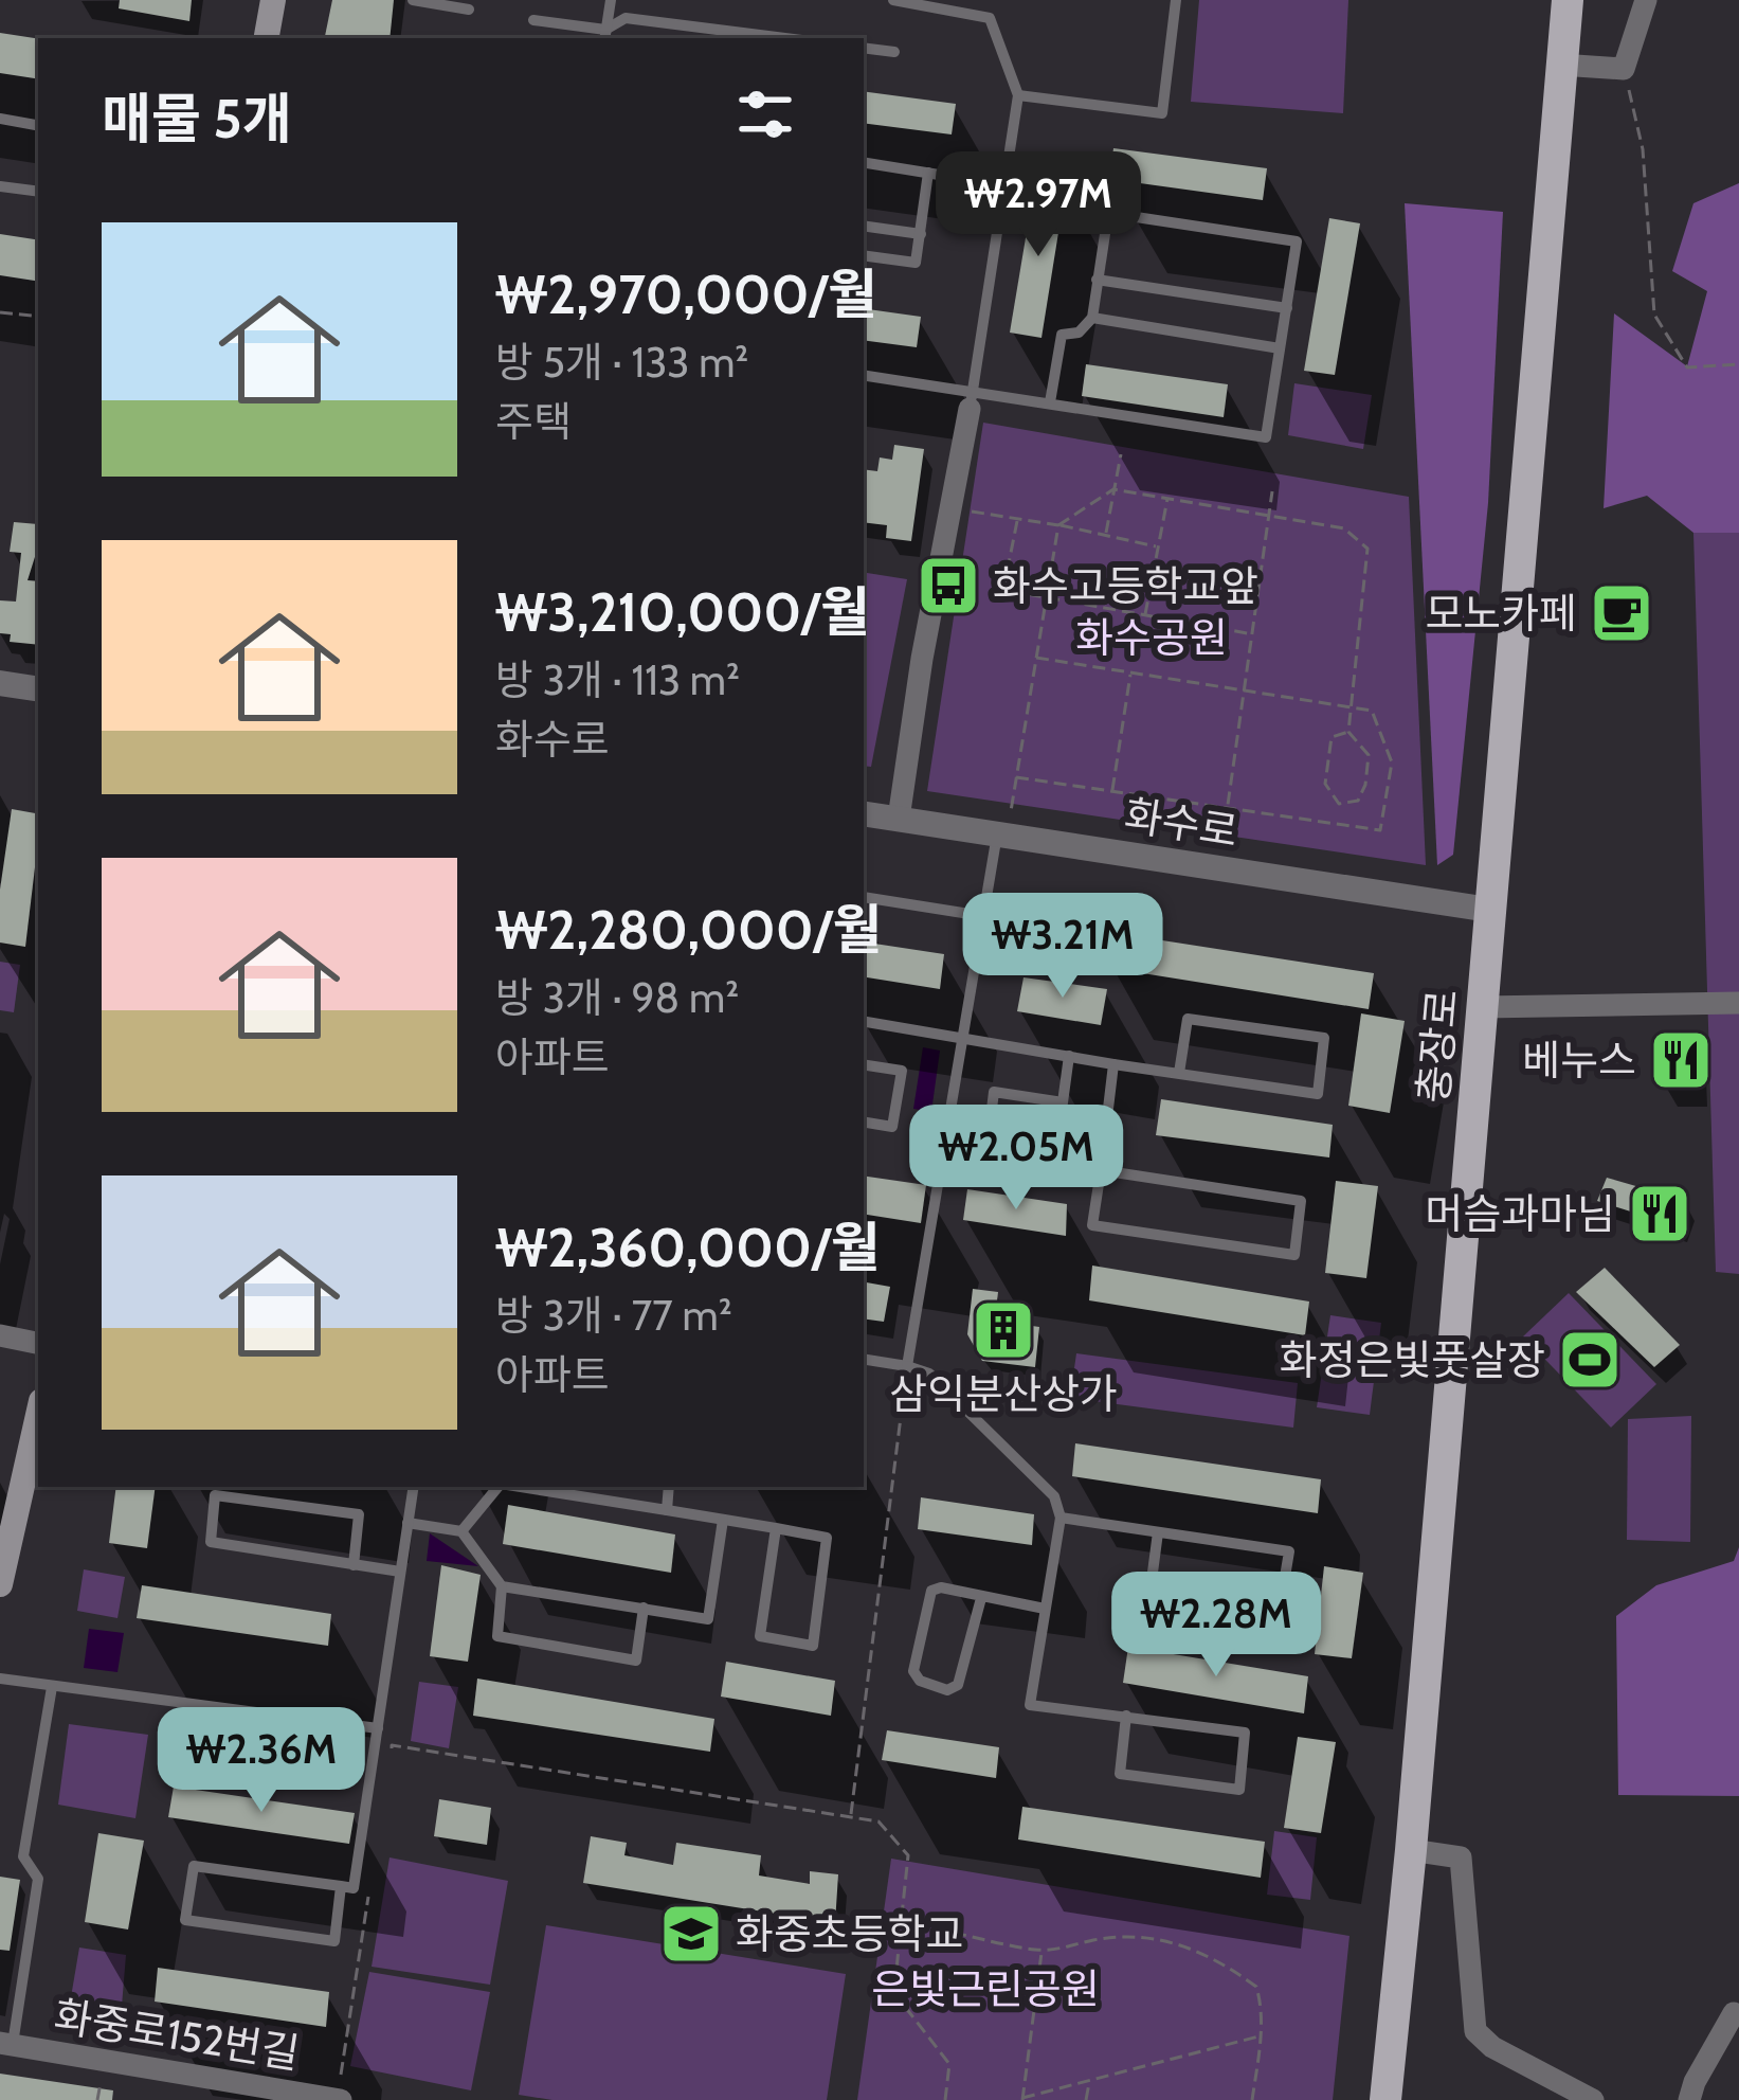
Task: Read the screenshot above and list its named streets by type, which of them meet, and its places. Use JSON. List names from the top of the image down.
{
  "streets": {
    "main road": ["충장로"],
    "street": ["화수로", "화중로152번길"]
  },
  "crossings": [
    ["화수로", "충장로"]
  ],
  "parks": ["화수공원", "은빛근린공원"],
  "places": {
    "bus stop": ["화수고등학교앞"],
    "cafe": ["모노카페"],
    "restaurant": ["베누스", "머슴과마님"],
    "building": ["삼익분산상가"],
    "sports": ["화정은빛풋살장"],
    "school or university": ["화중초등학교"]
  },
  "page": {
    "heading": "매물 5개",
    "price": [
      "₩2.97M",
      "₩3.21M",
      "₩2.05M",
      "₩2.28M",
      "₩2.36M"
    ],
    "list": [
      {
        "name": "₩2,970,000/월",
        "note": "방 5개 · 133 m² · 주택"
      },
      {
        "name": "₩3,210,000/월",
        "note": "방 3개 · 113 m² · 화수로"
      },
      {
        "name": "₩2,280,000/월",
        "note": "방 3개 · 98 m² · 아파트"
      },
      {
        "name": "₩2,360,000/월",
        "note": "방 3개 · 77 m² · 아파트"
      }
    ]
  }
}
